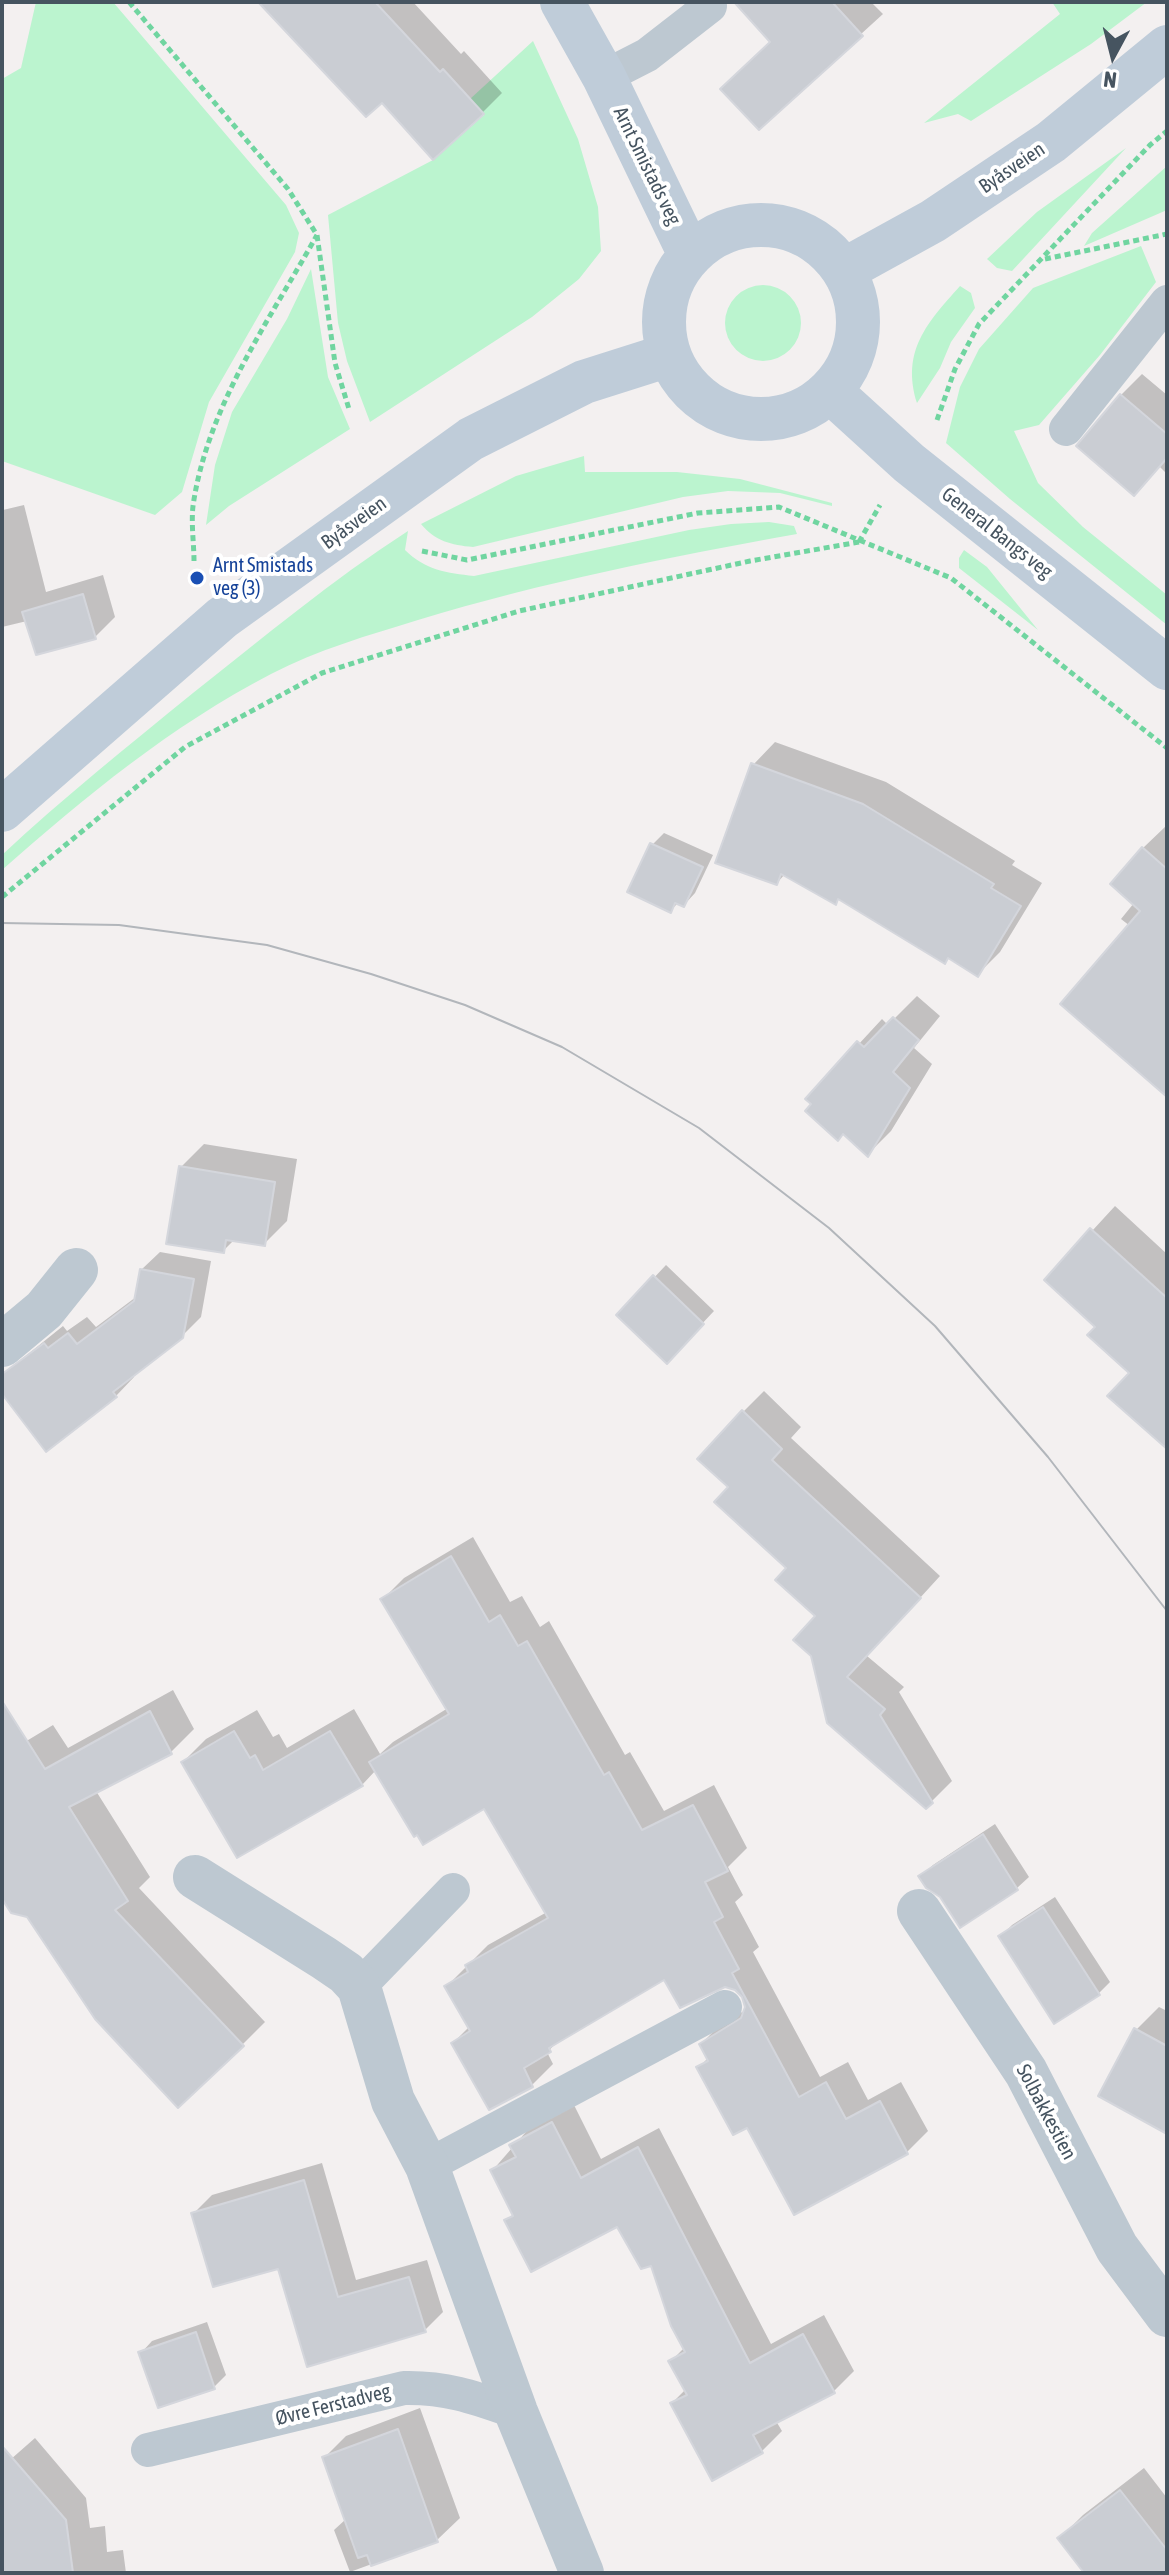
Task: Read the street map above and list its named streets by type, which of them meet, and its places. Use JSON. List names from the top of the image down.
{
  "streets": {
    "main road": ["Arnt Smistads veg", "Byåsveien", "General Bangs veg"],
    "street": ["Solbakkestien"],
    "lane": ["Øvre Ferstadveg"]
  },
  "crossings": [
    ["Arnt Smistads veg", "Byåsveien"],
    ["Arnt Smistads veg", "General Bangs veg"],
    ["Byåsveien", "General Bangs veg"]
  ],
  "places": ["Arnt Smistads veg (3)"],
  "north": "bottom"
}
